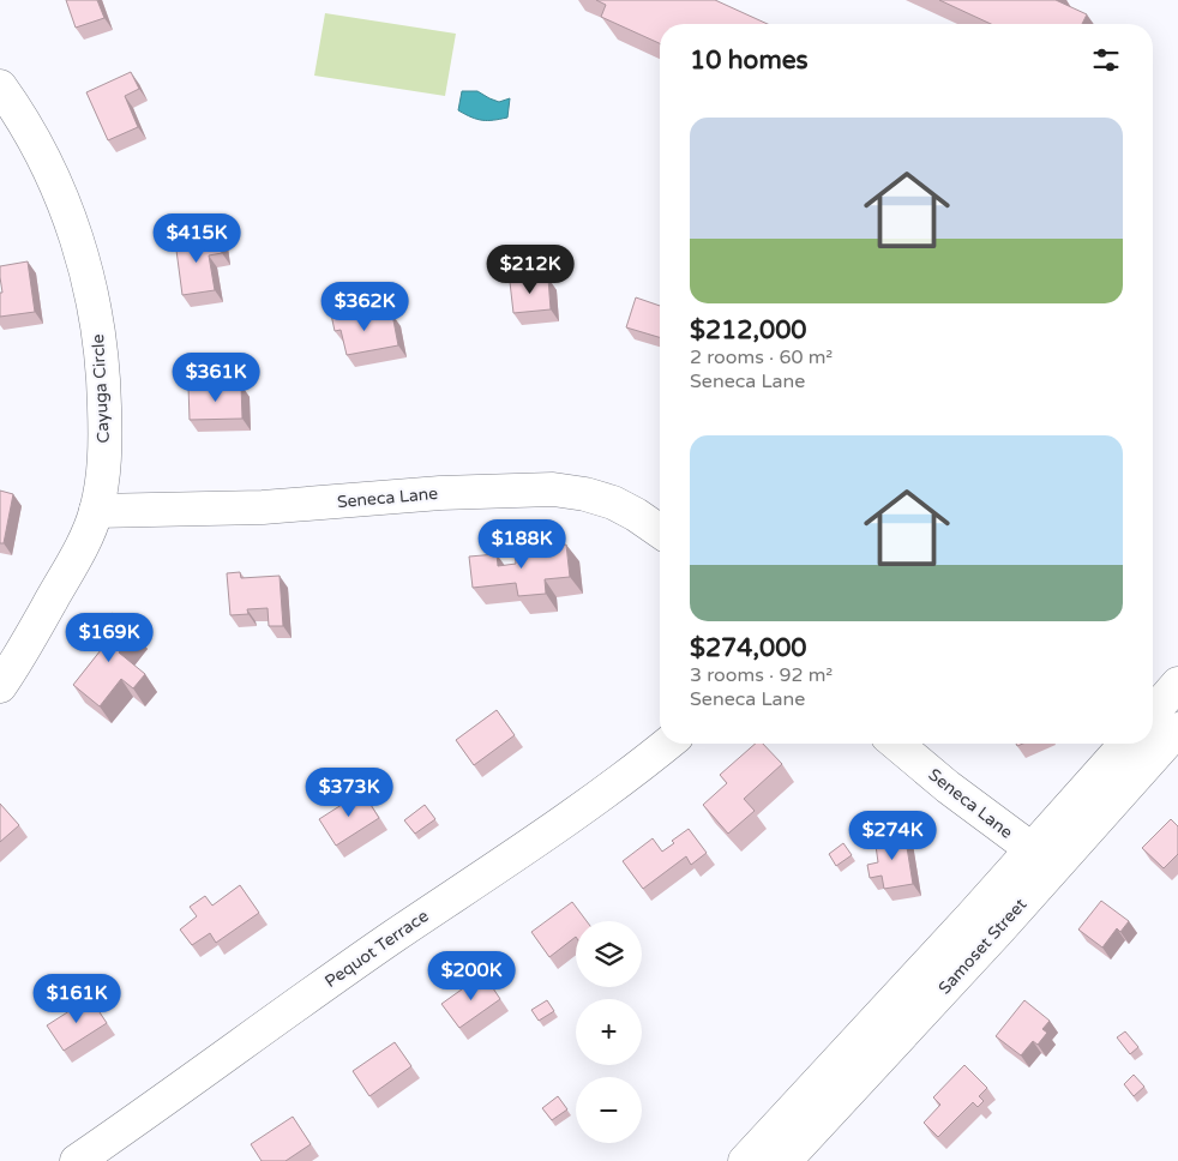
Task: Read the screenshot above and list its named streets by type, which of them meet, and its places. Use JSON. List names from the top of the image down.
{
  "streets": {
    "main road": [
      "Cayuga Circle",
      "Seneca Lane",
      "Samoset Street",
      "Pequot Terrace"
    ]
  },
  "crossings": [
    ["Cayuga Circle", "Seneca Lane"],
    ["Seneca Lane", "Samoset Street"]
  ],
  "page": {
    "heading": "10 homes",
    "list": [
      {
        "name": "$212,000",
        "note": "2 rooms · 60 m² · Seneca Lane"
      },
      {
        "name": "$274,000",
        "note": "3 rooms · 92 m² · Seneca Lane"
      }
    ],
    "price": [
      "$415K",
      "$212K",
      "$362K",
      "$361K",
      "$188K",
      "$169K",
      "$373K",
      "$274K",
      "$200K",
      "$161K"
    ],
    "map_buttons": ["+", "−"]
  }
}
